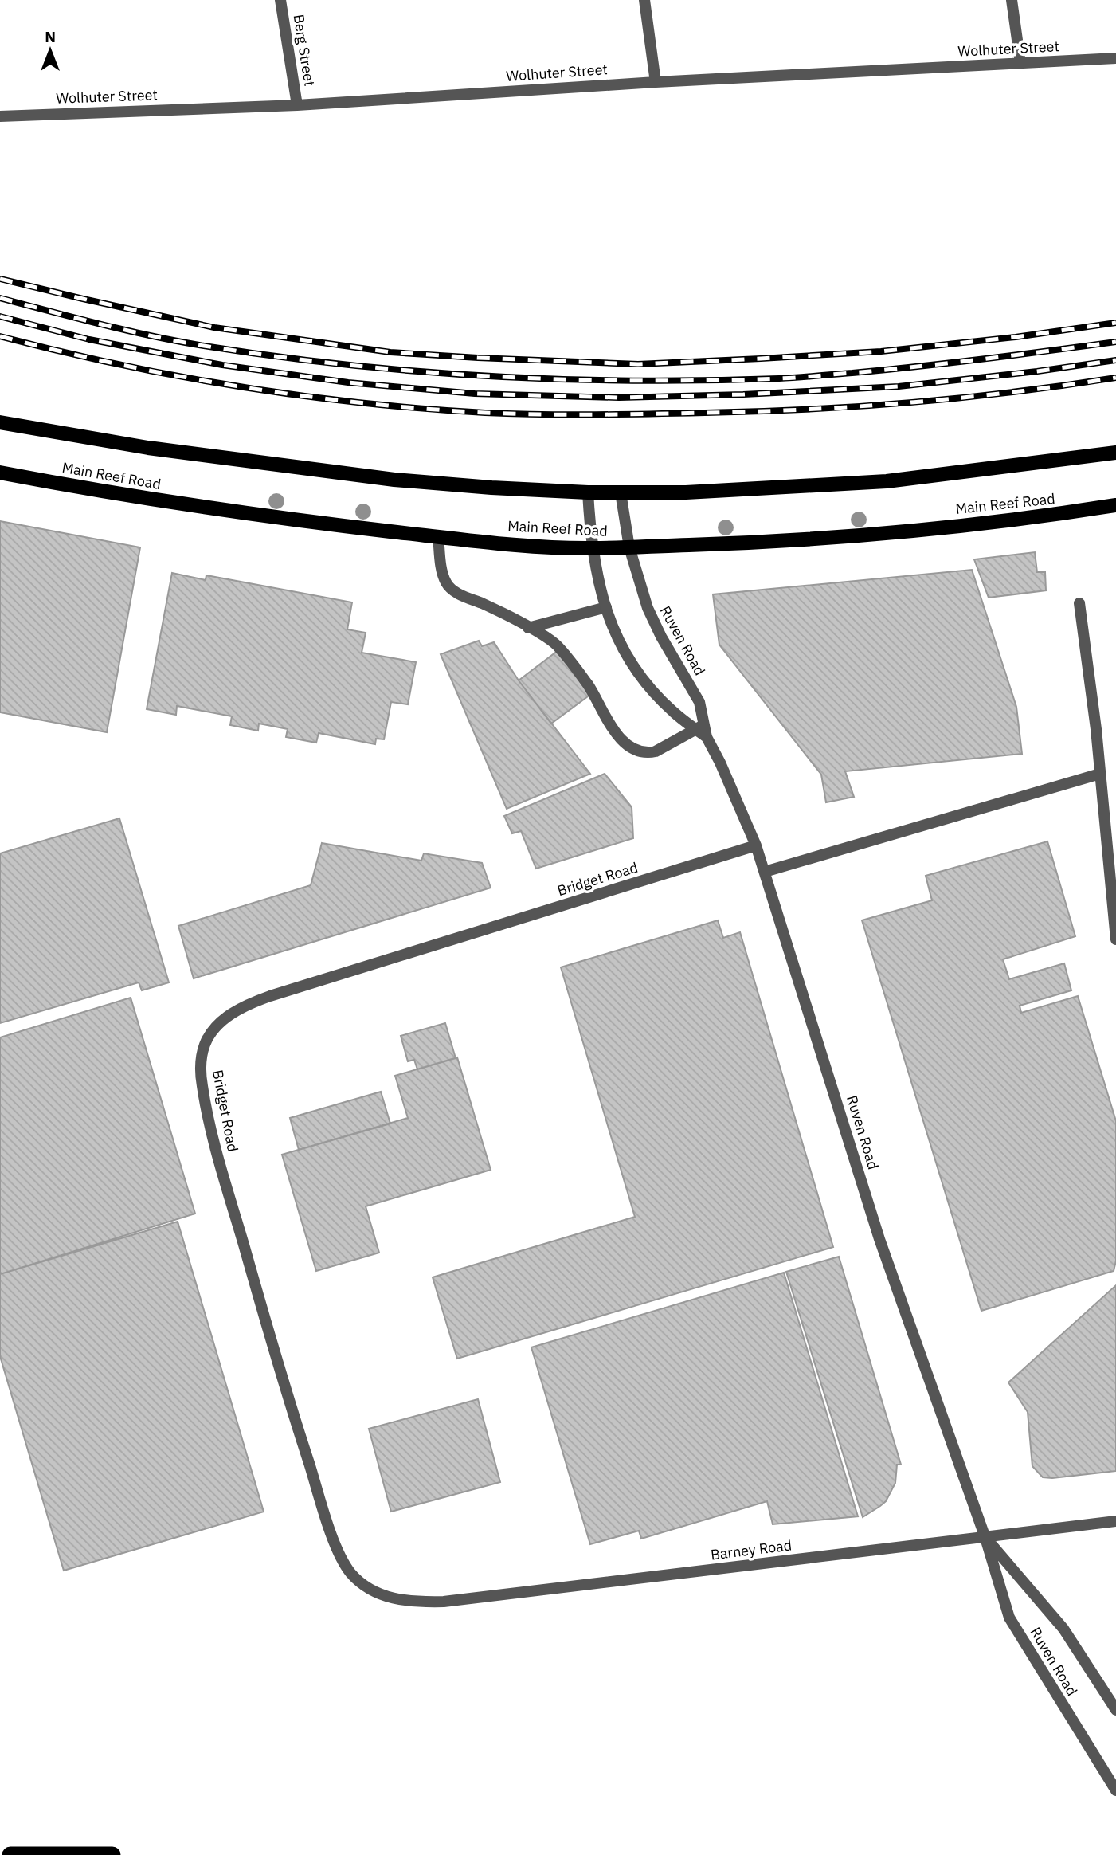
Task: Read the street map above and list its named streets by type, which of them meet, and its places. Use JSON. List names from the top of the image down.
{
  "streets": {
    "main road": ["Main Reef Road"],
    "street": [
      "Wolhuter Street",
      "Berg Street",
      "Ruven Road",
      "Bridget Road",
      "Barney Road"
    ]
  },
  "crossings": [
    ["Wolhuter Street", "Berg Street"],
    ["Main Reef Road", "Ruven Road"],
    ["Ruven Road", "Bridget Road"],
    ["Ruven Road", "Barney Road"],
    ["Bridget Road", "Barney Road"]
  ],
  "north": "top"
}
